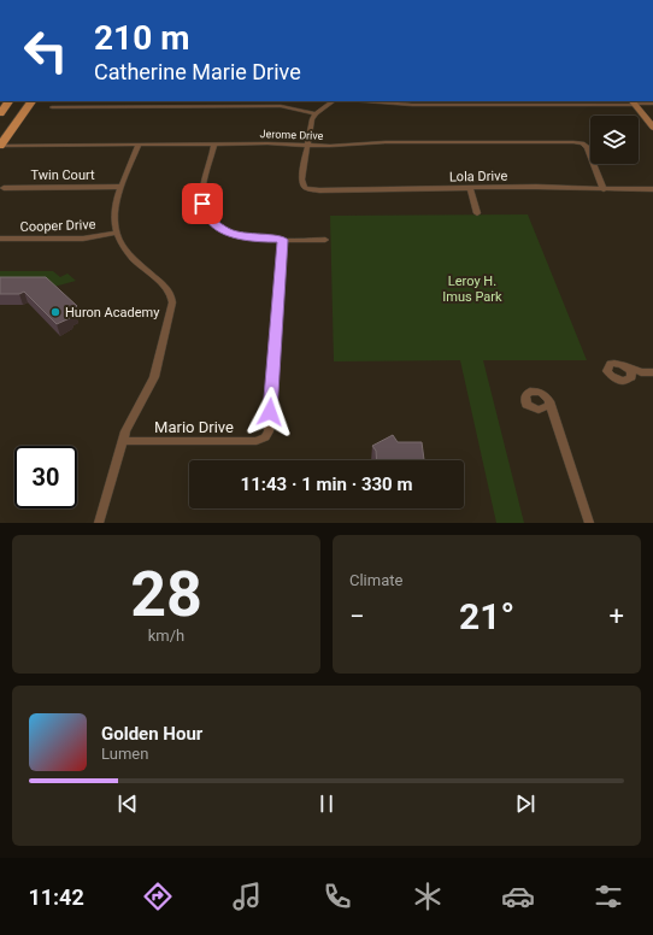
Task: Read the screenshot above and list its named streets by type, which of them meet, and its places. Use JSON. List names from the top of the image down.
{
  "streets": {
    "street": [
      "Jerome Drive",
      "Twin Court",
      "Lola Drive",
      "Cooper Drive",
      "Mario Drive"
    ]
  },
  "crossings": [
    ["Jerome Drive", "Lola Drive"]
  ],
  "parks": ["Leroy H. Imus Park"],
  "places": ["Huron Academy"],
  "page": {
    "turn": ["210 m", "Catherine Marie Drive"],
    "limit": "30",
    "trip": "11:43 · 1 min · 330 m",
    "tile": [
      ["28", "km/h"],
      "Climate"
    ],
    "heat": ["−", "21°", "+"],
    "song": ["Golden Hour", "Lumen"],
    "tabs": "11:42"
  }
}
